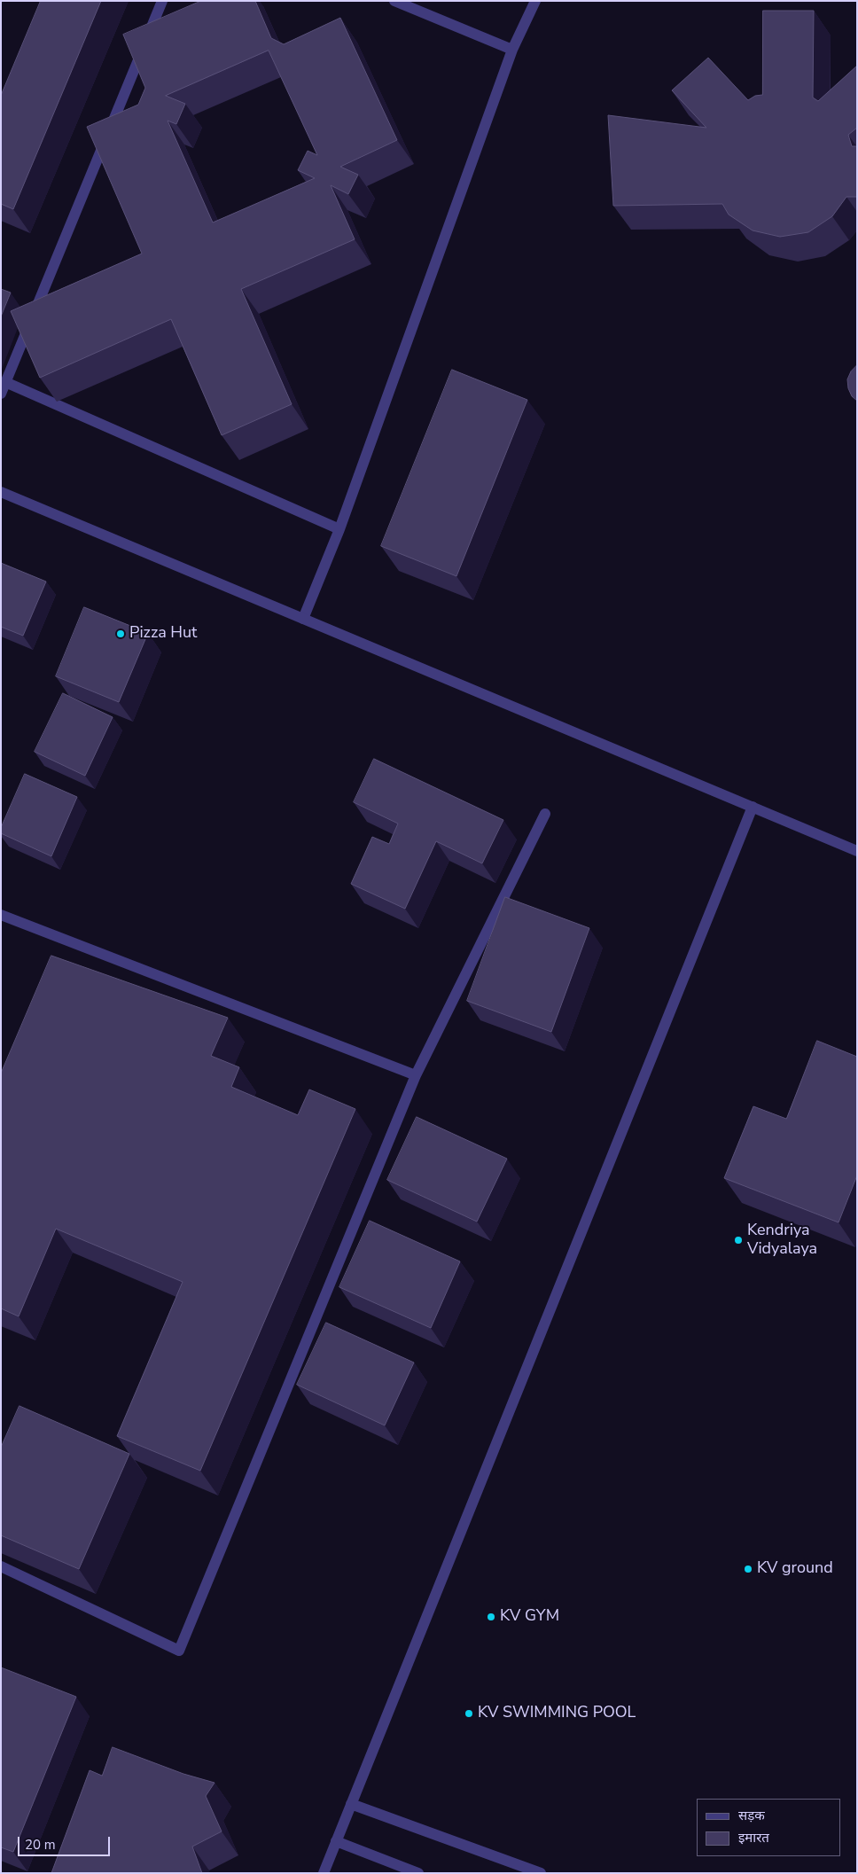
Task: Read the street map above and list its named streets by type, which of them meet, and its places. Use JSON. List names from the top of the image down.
{
  "places": [
    "Pizza Hut",
    "Kendriya Vidyalaya",
    "KV ground",
    "KV GYM",
    "KV SWIMMING POOL"
  ],
  "legend": ["सड़क", "इमारत"],
  "scale_bar": "20 m"
}
